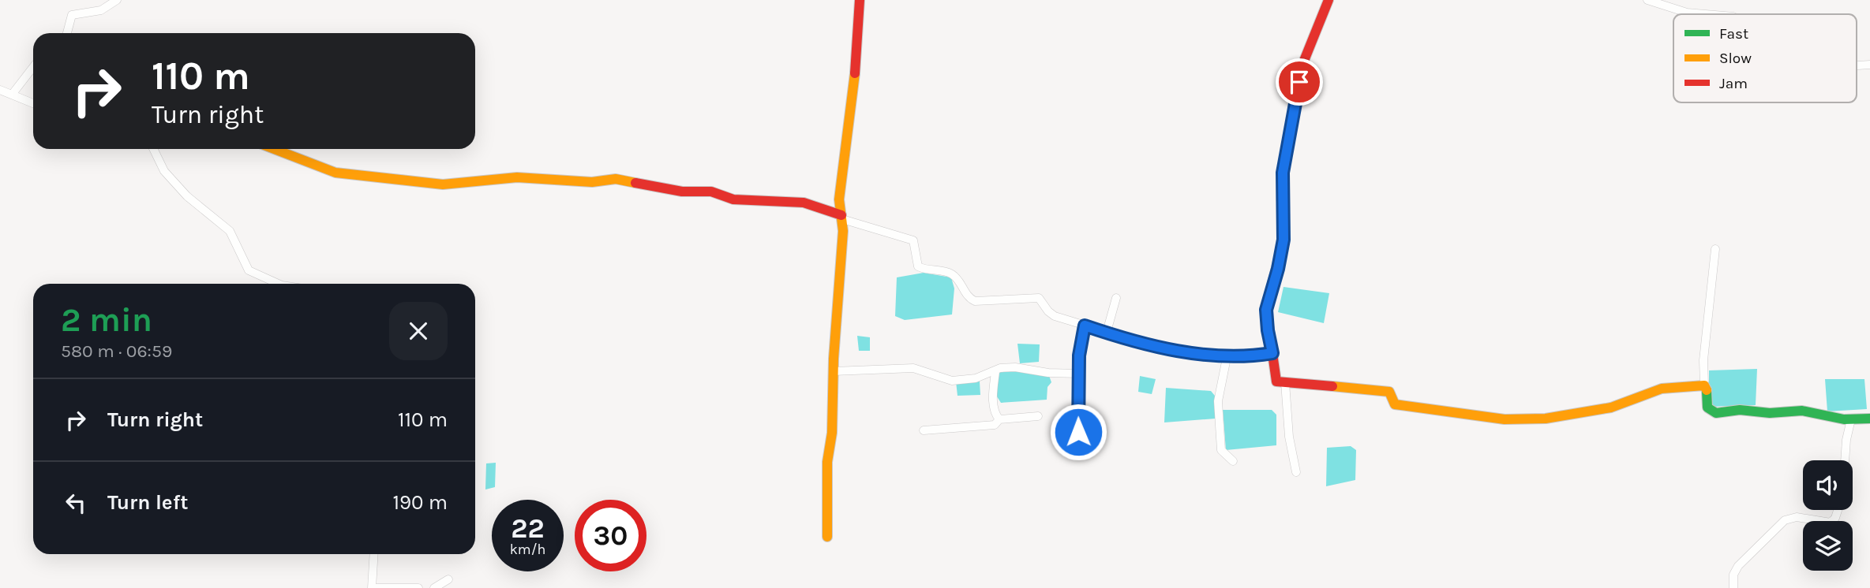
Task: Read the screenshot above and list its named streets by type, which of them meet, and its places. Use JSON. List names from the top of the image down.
{
  "legend": ["Fast", "Slow", "Jam"],
  "page": {
    "turn": ["110 m", "Turn right"],
    "heading": ["2 min", "580 m · 06:59"],
    "list": [
      {
        "name": "Turn right",
        "value": "110 m"
      },
      {
        "name": "Turn left",
        "value": "190 m"
      }
    ],
    "speed": "22 km/h",
    "limit": "30"
  }
}
